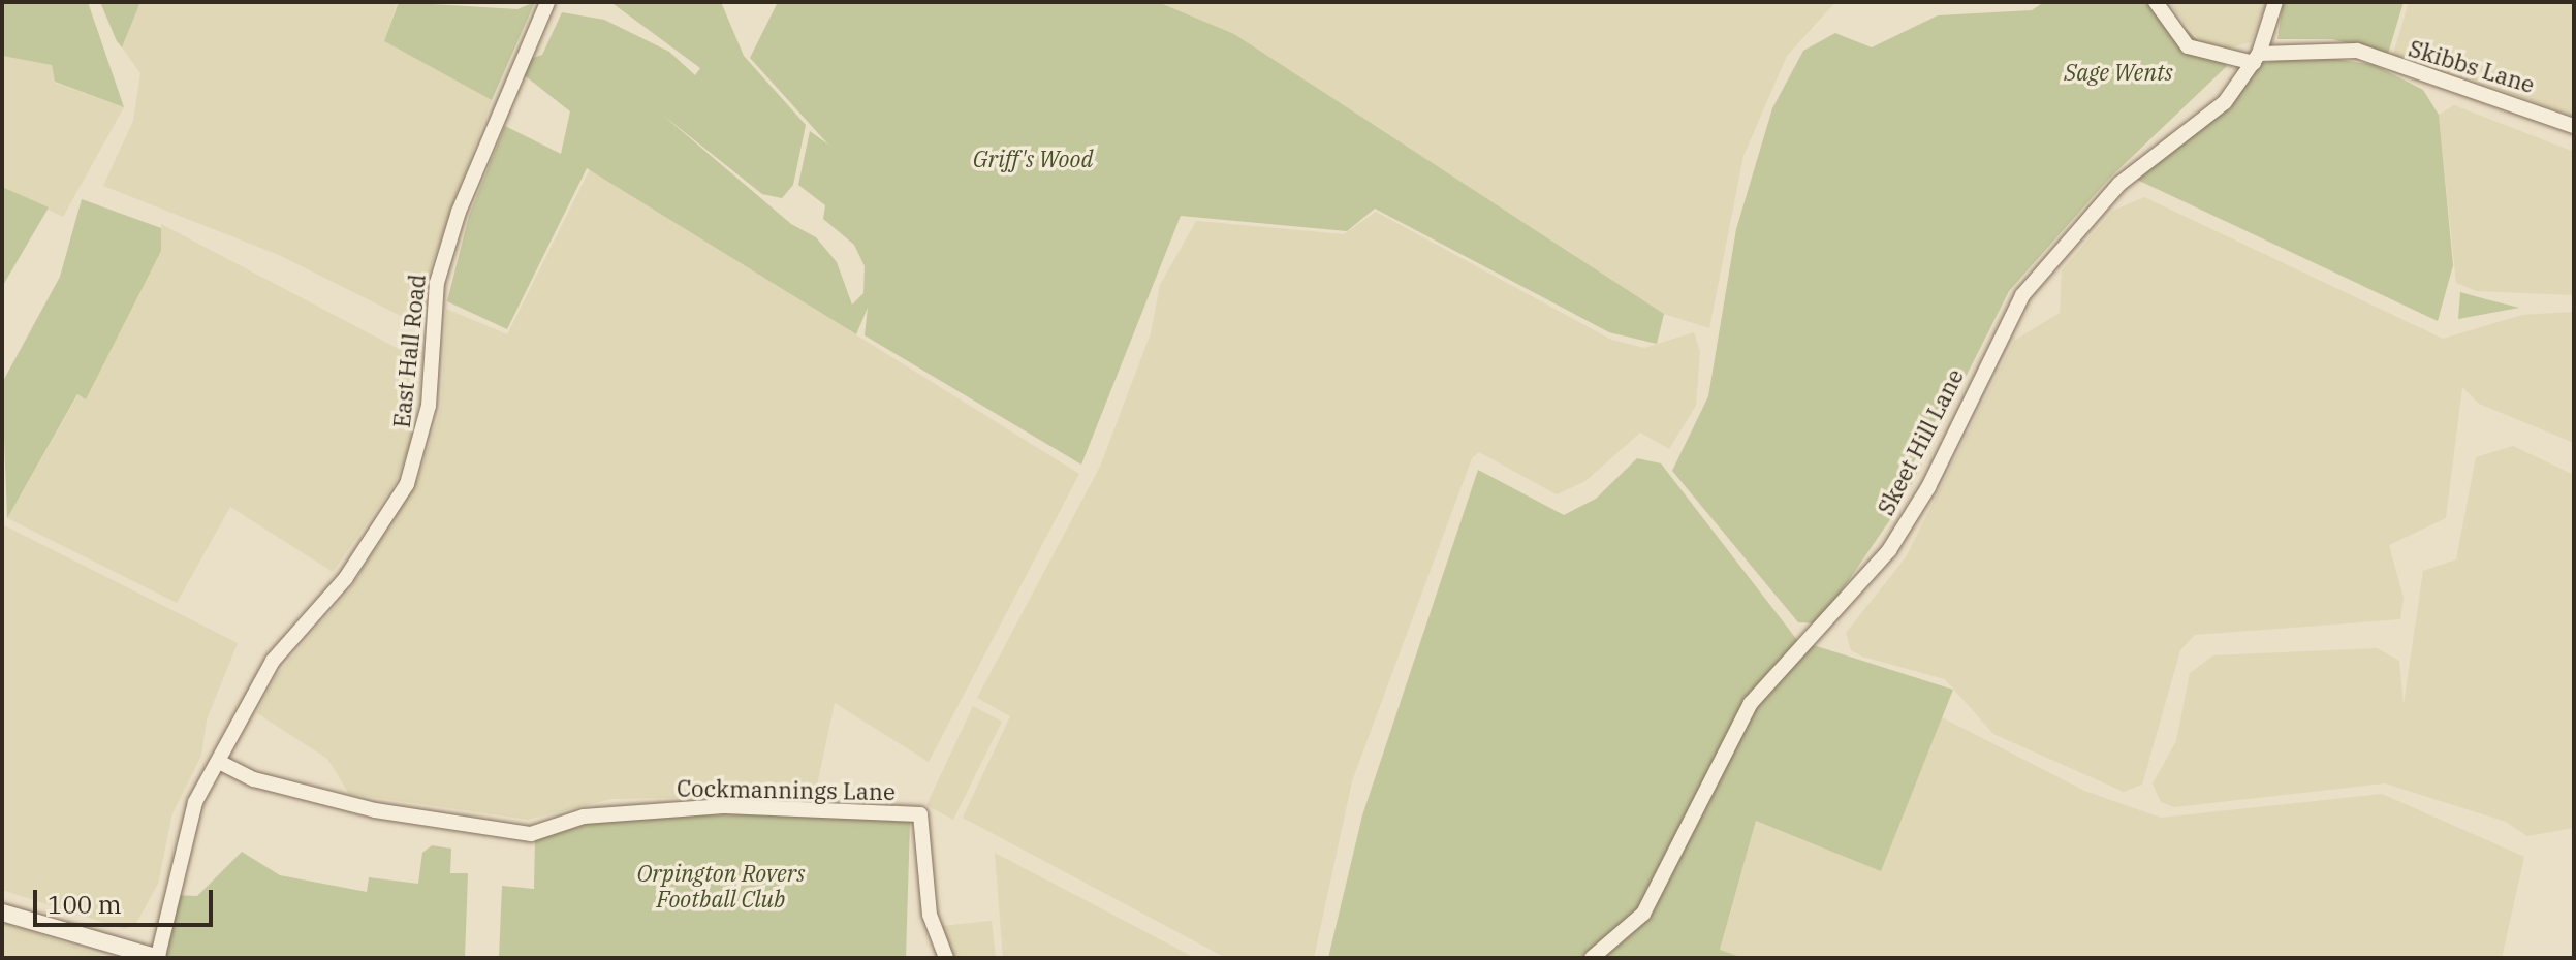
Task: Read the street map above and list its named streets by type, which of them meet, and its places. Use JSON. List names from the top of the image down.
{
  "streets": {
    "street": [
      "Skibbs Lane",
      "East Hall Road",
      "Skeet Hill Lane",
      "Cockmannings Lane"
    ]
  },
  "crossings": [
    ["Skibbs Lane", "Skeet Hill Lane"],
    ["East Hall Road", "Cockmannings Lane"]
  ],
  "parks": ["Sage Wents", "Griff's Wood", "Orpington Rovers Football Club"],
  "scale_bar": "100 m"
}
